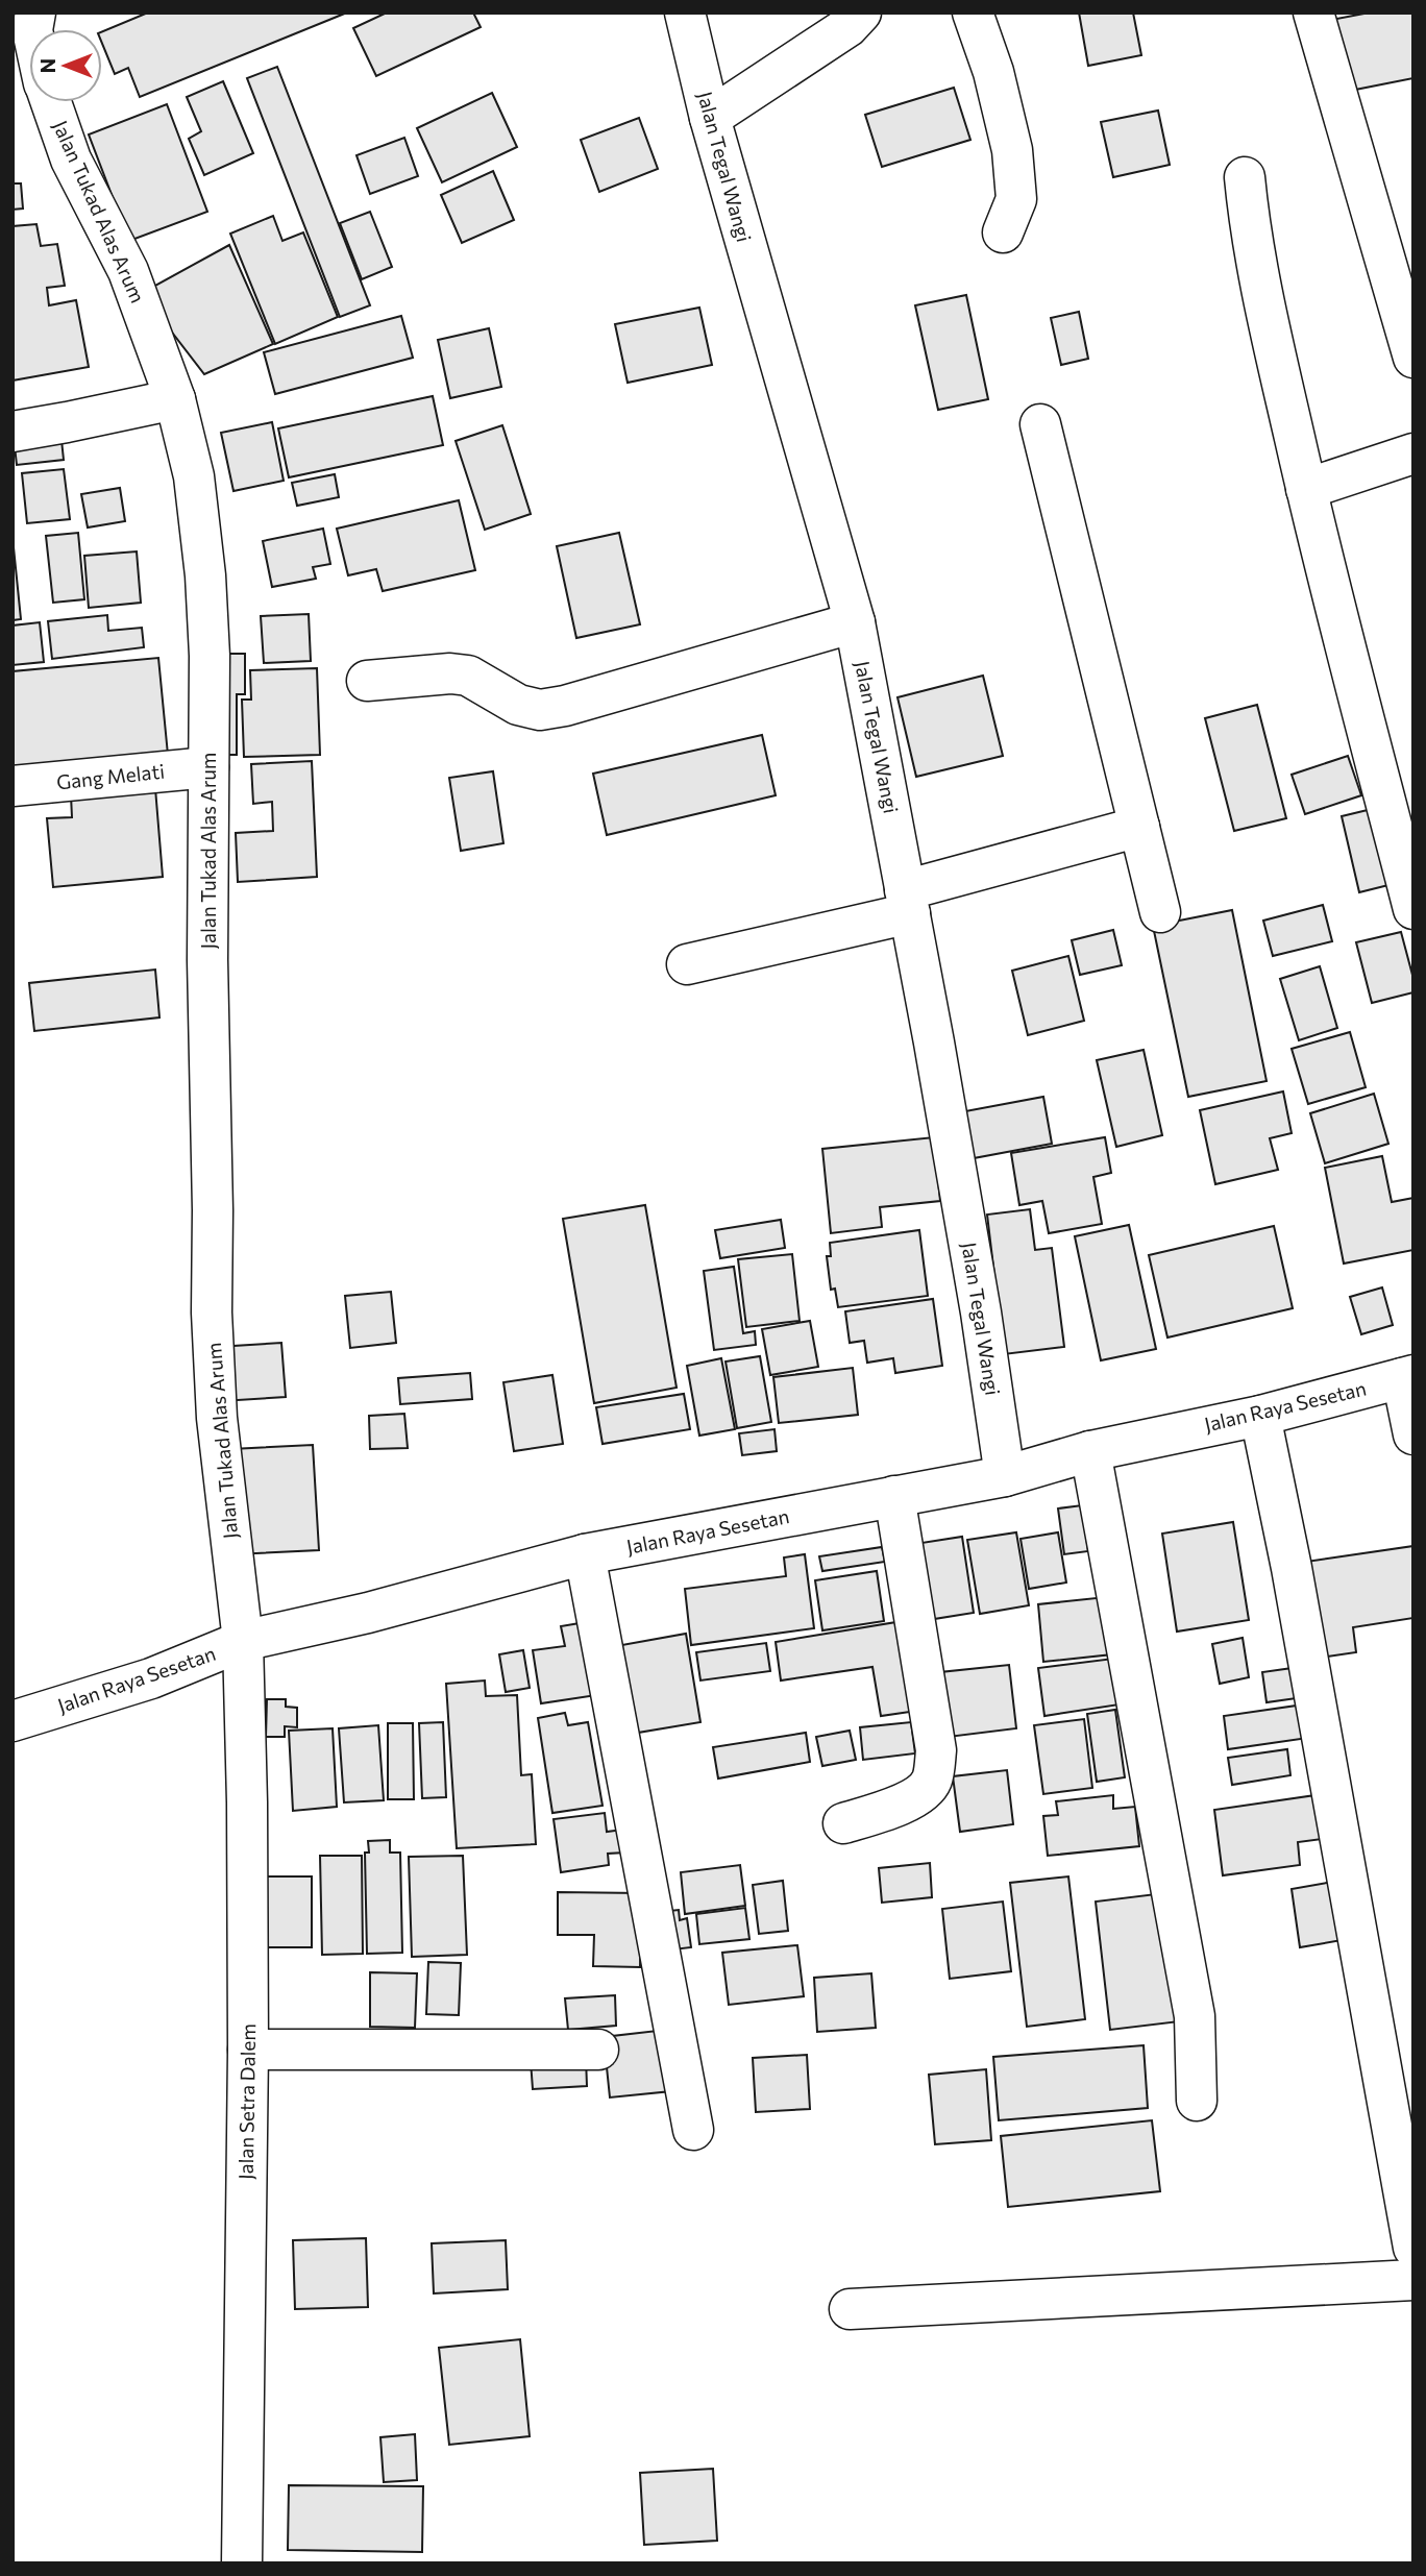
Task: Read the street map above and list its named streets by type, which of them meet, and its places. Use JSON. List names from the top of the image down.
{
  "streets": {
    "street": [
      "Jalan Tegal Wangi",
      "Jalan Tukad Alas Arum",
      "Gang Melati",
      "Jalan Raya Sesetan",
      "Jalan Setra Dalem"
    ]
  },
  "crossings": [
    ["Jalan Tegal Wangi", "Jalan Raya Sesetan"],
    ["Jalan Tukad Alas Arum", "Gang Melati"],
    ["Jalan Tukad Alas Arum", "Jalan Raya Sesetan"],
    ["Jalan Tukad Alas Arum", "Jalan Setra Dalem"],
    ["Jalan Raya Sesetan", "Jalan Setra Dalem"]
  ],
  "north": "left"
}
